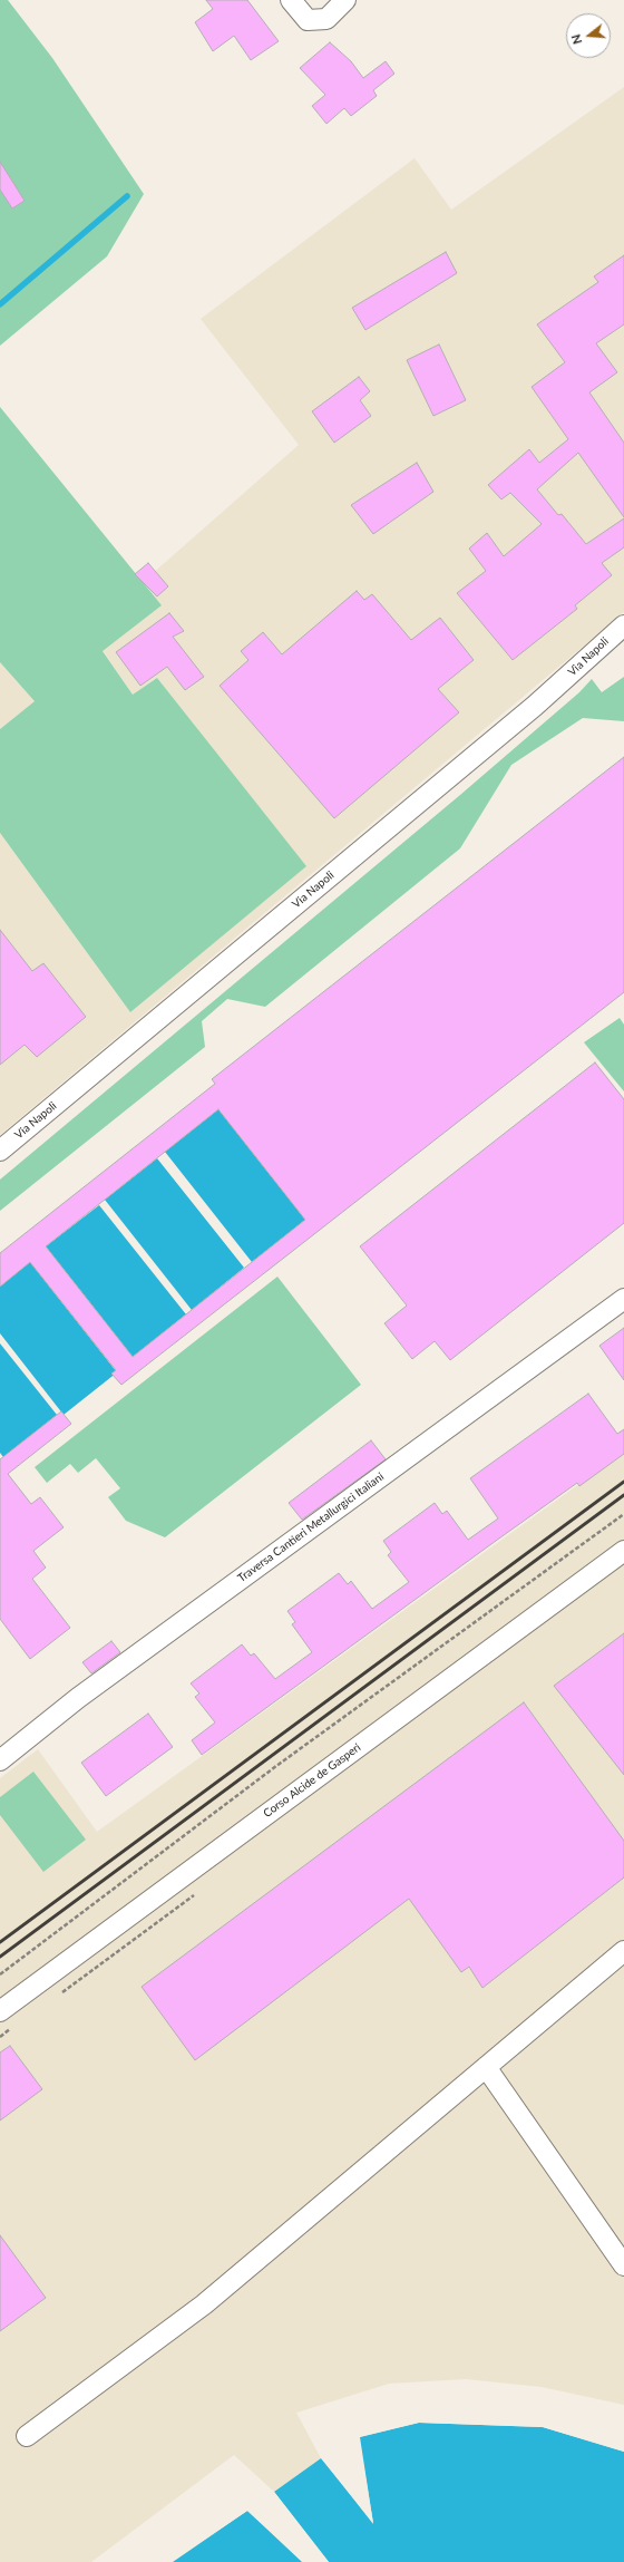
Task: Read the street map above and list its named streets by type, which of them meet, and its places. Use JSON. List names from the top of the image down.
{
  "streets": {
    "street": ["Via Napoli", "Traversa Cantieri Metallurgici Italiani", "Corso Alcide de Gasperi"]
  },
  "north": "left"
}
